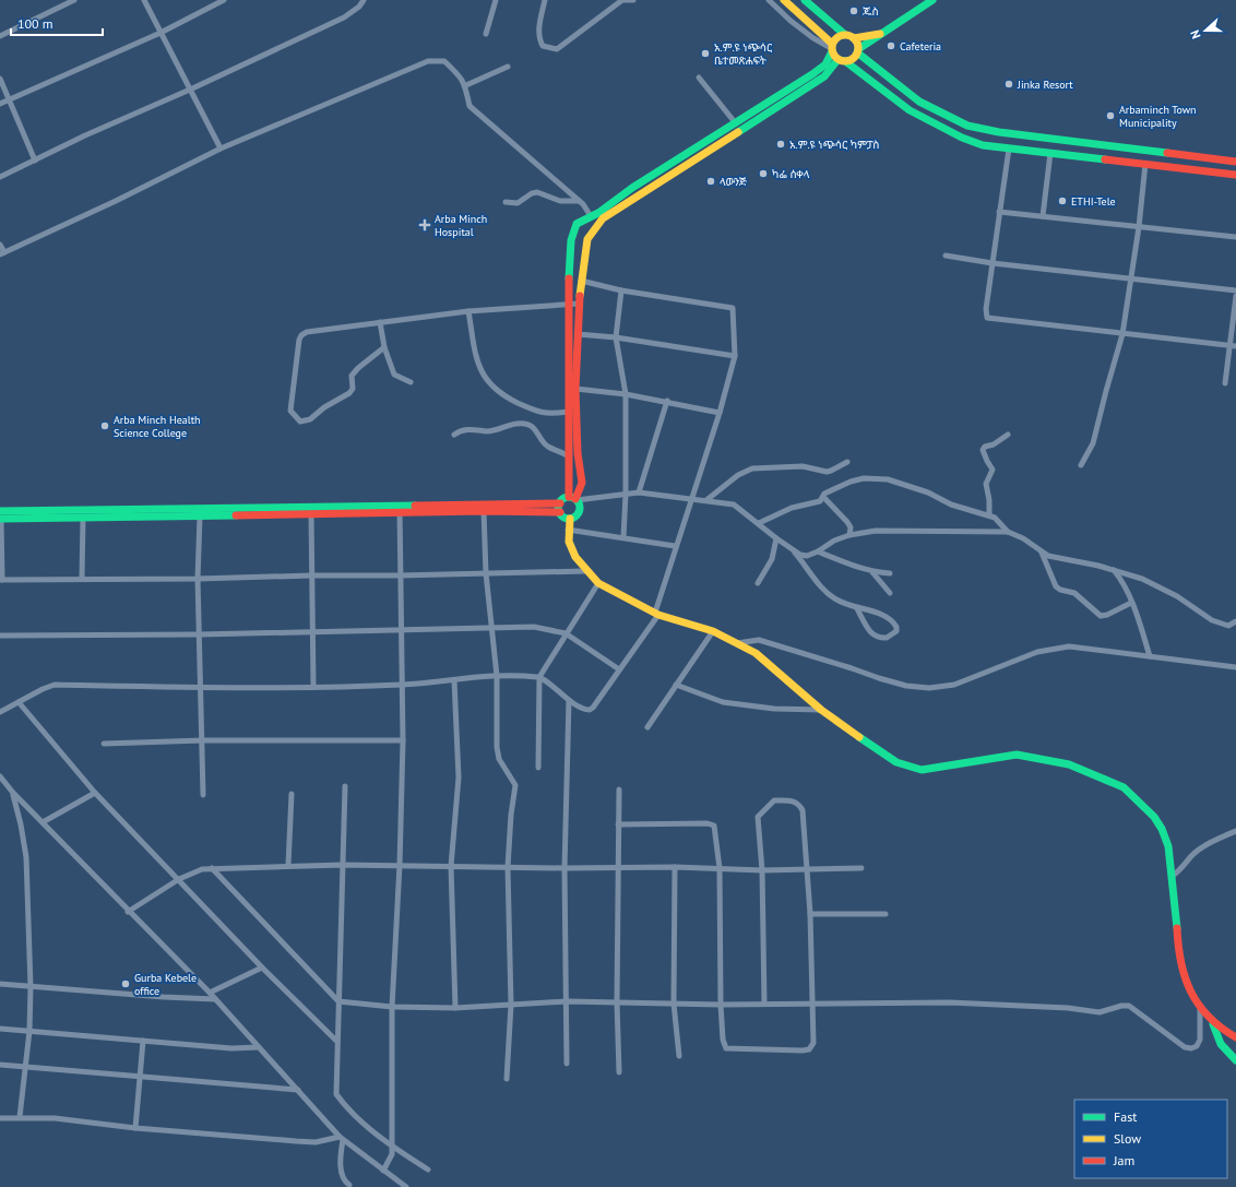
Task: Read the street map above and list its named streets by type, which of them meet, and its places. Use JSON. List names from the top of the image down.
{
  "places": {
    "other": [
      "ጁስ",
      "Cafeteria",
      "አ.ም.ዩ ነጭሳር ቤተመጽሐፍት",
      "Jinka Resort",
      "Arbaminch Town Municipality",
      "አ.ም.ዩ ነጭሳር ካምፓስ",
      "ካፌ ሰቀላ",
      "ላውንጅ",
      "ETHI-Tele",
      "Arba Minch Health Science College",
      "Gurba Kebele office"
    ],
    "health": ["Arba Minch Hospital"]
  },
  "legend": ["Fast", "Slow", "Jam"],
  "scale_bar": "100 m",
  "north": "left"
}
